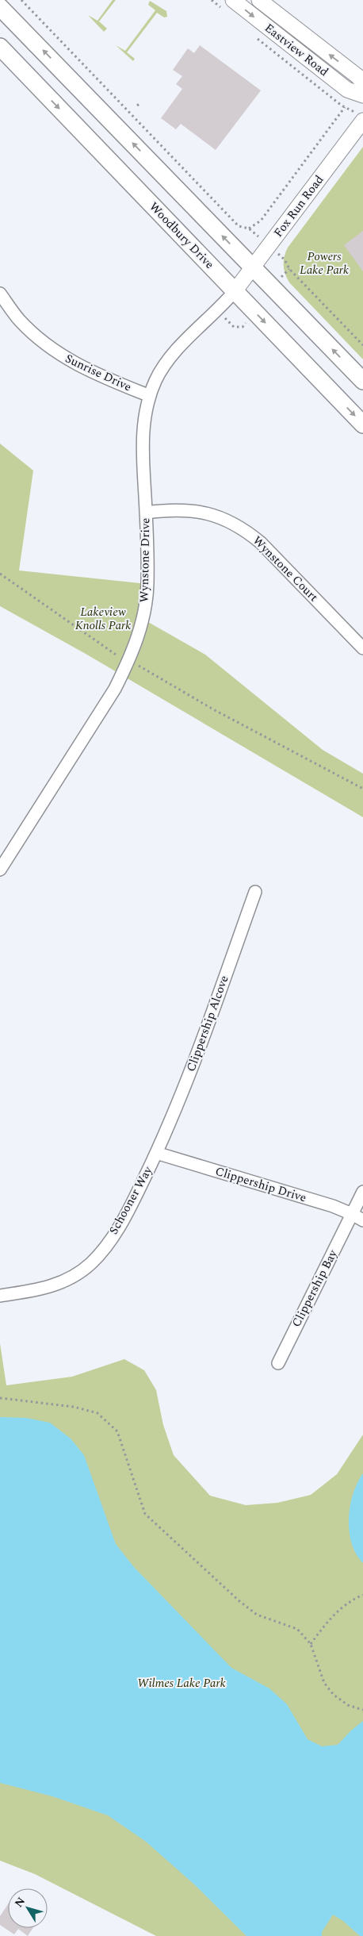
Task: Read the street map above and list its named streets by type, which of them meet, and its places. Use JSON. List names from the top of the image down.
{
  "streets": {
    "main road": ["Woodbury Drive"],
    "street": [
      "Eastview Road",
      "Fox Run Road",
      "Sunrise Drive",
      "Wynstone Drive",
      "Wynstone Court",
      "Clippership Alcove",
      "Clippership Drive",
      "Schooner Way",
      "Clippership Bay"
    ]
  },
  "crossings": [
    ["Fox Run Road", "Woodbury Drive"],
    ["Fox Run Road", "Wynstone Drive"],
    ["Woodbury Drive", "Wynstone Drive"],
    ["Sunrise Drive", "Wynstone Drive"],
    ["Wynstone Drive", "Wynstone Court"],
    ["Clippership Alcove", "Clippership Drive"],
    ["Clippership Alcove", "Schooner Way"],
    ["Clippership Drive", "Schooner Way"],
    ["Clippership Drive", "Clippership Bay"]
  ],
  "parks": ["Powers Lake Park", "Lakeview Knolls Park", "Wilmes Lake Park"],
  "north": "top left"
}
